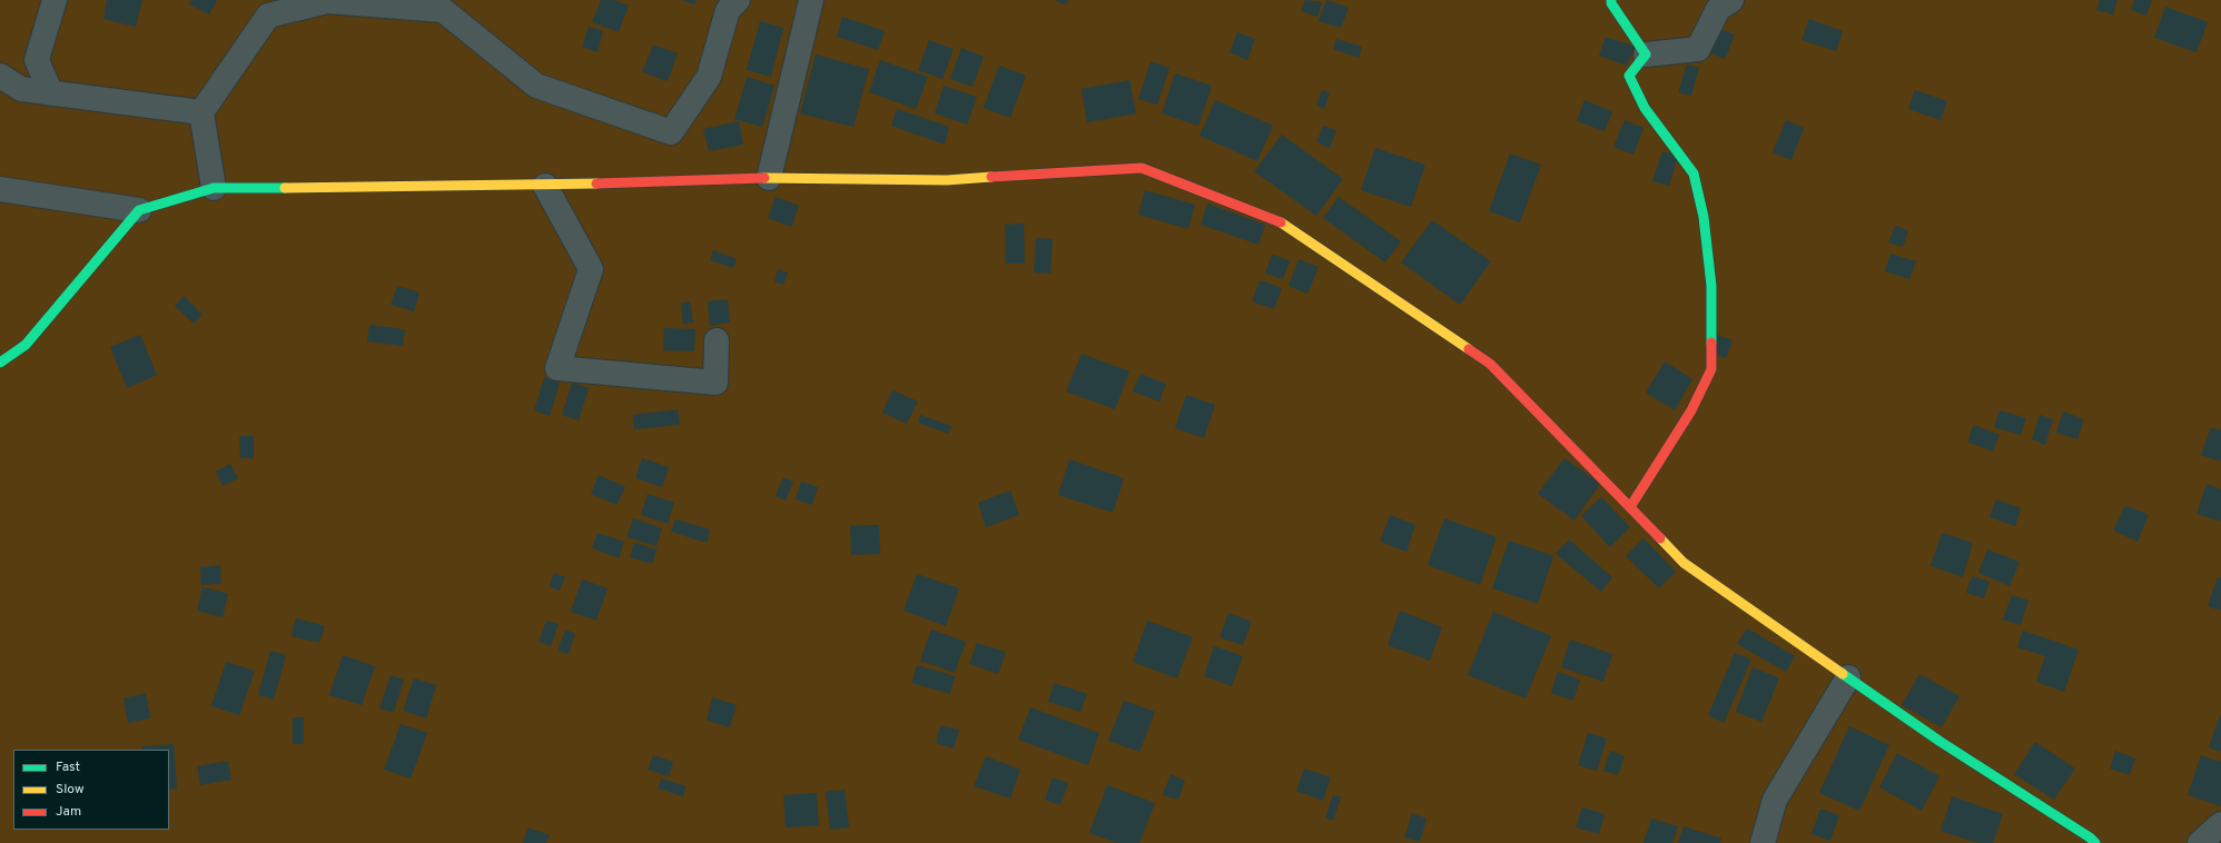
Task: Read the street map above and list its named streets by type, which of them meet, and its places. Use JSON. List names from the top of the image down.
{
  "legend": ["Fast", "Slow", "Jam"]
}
